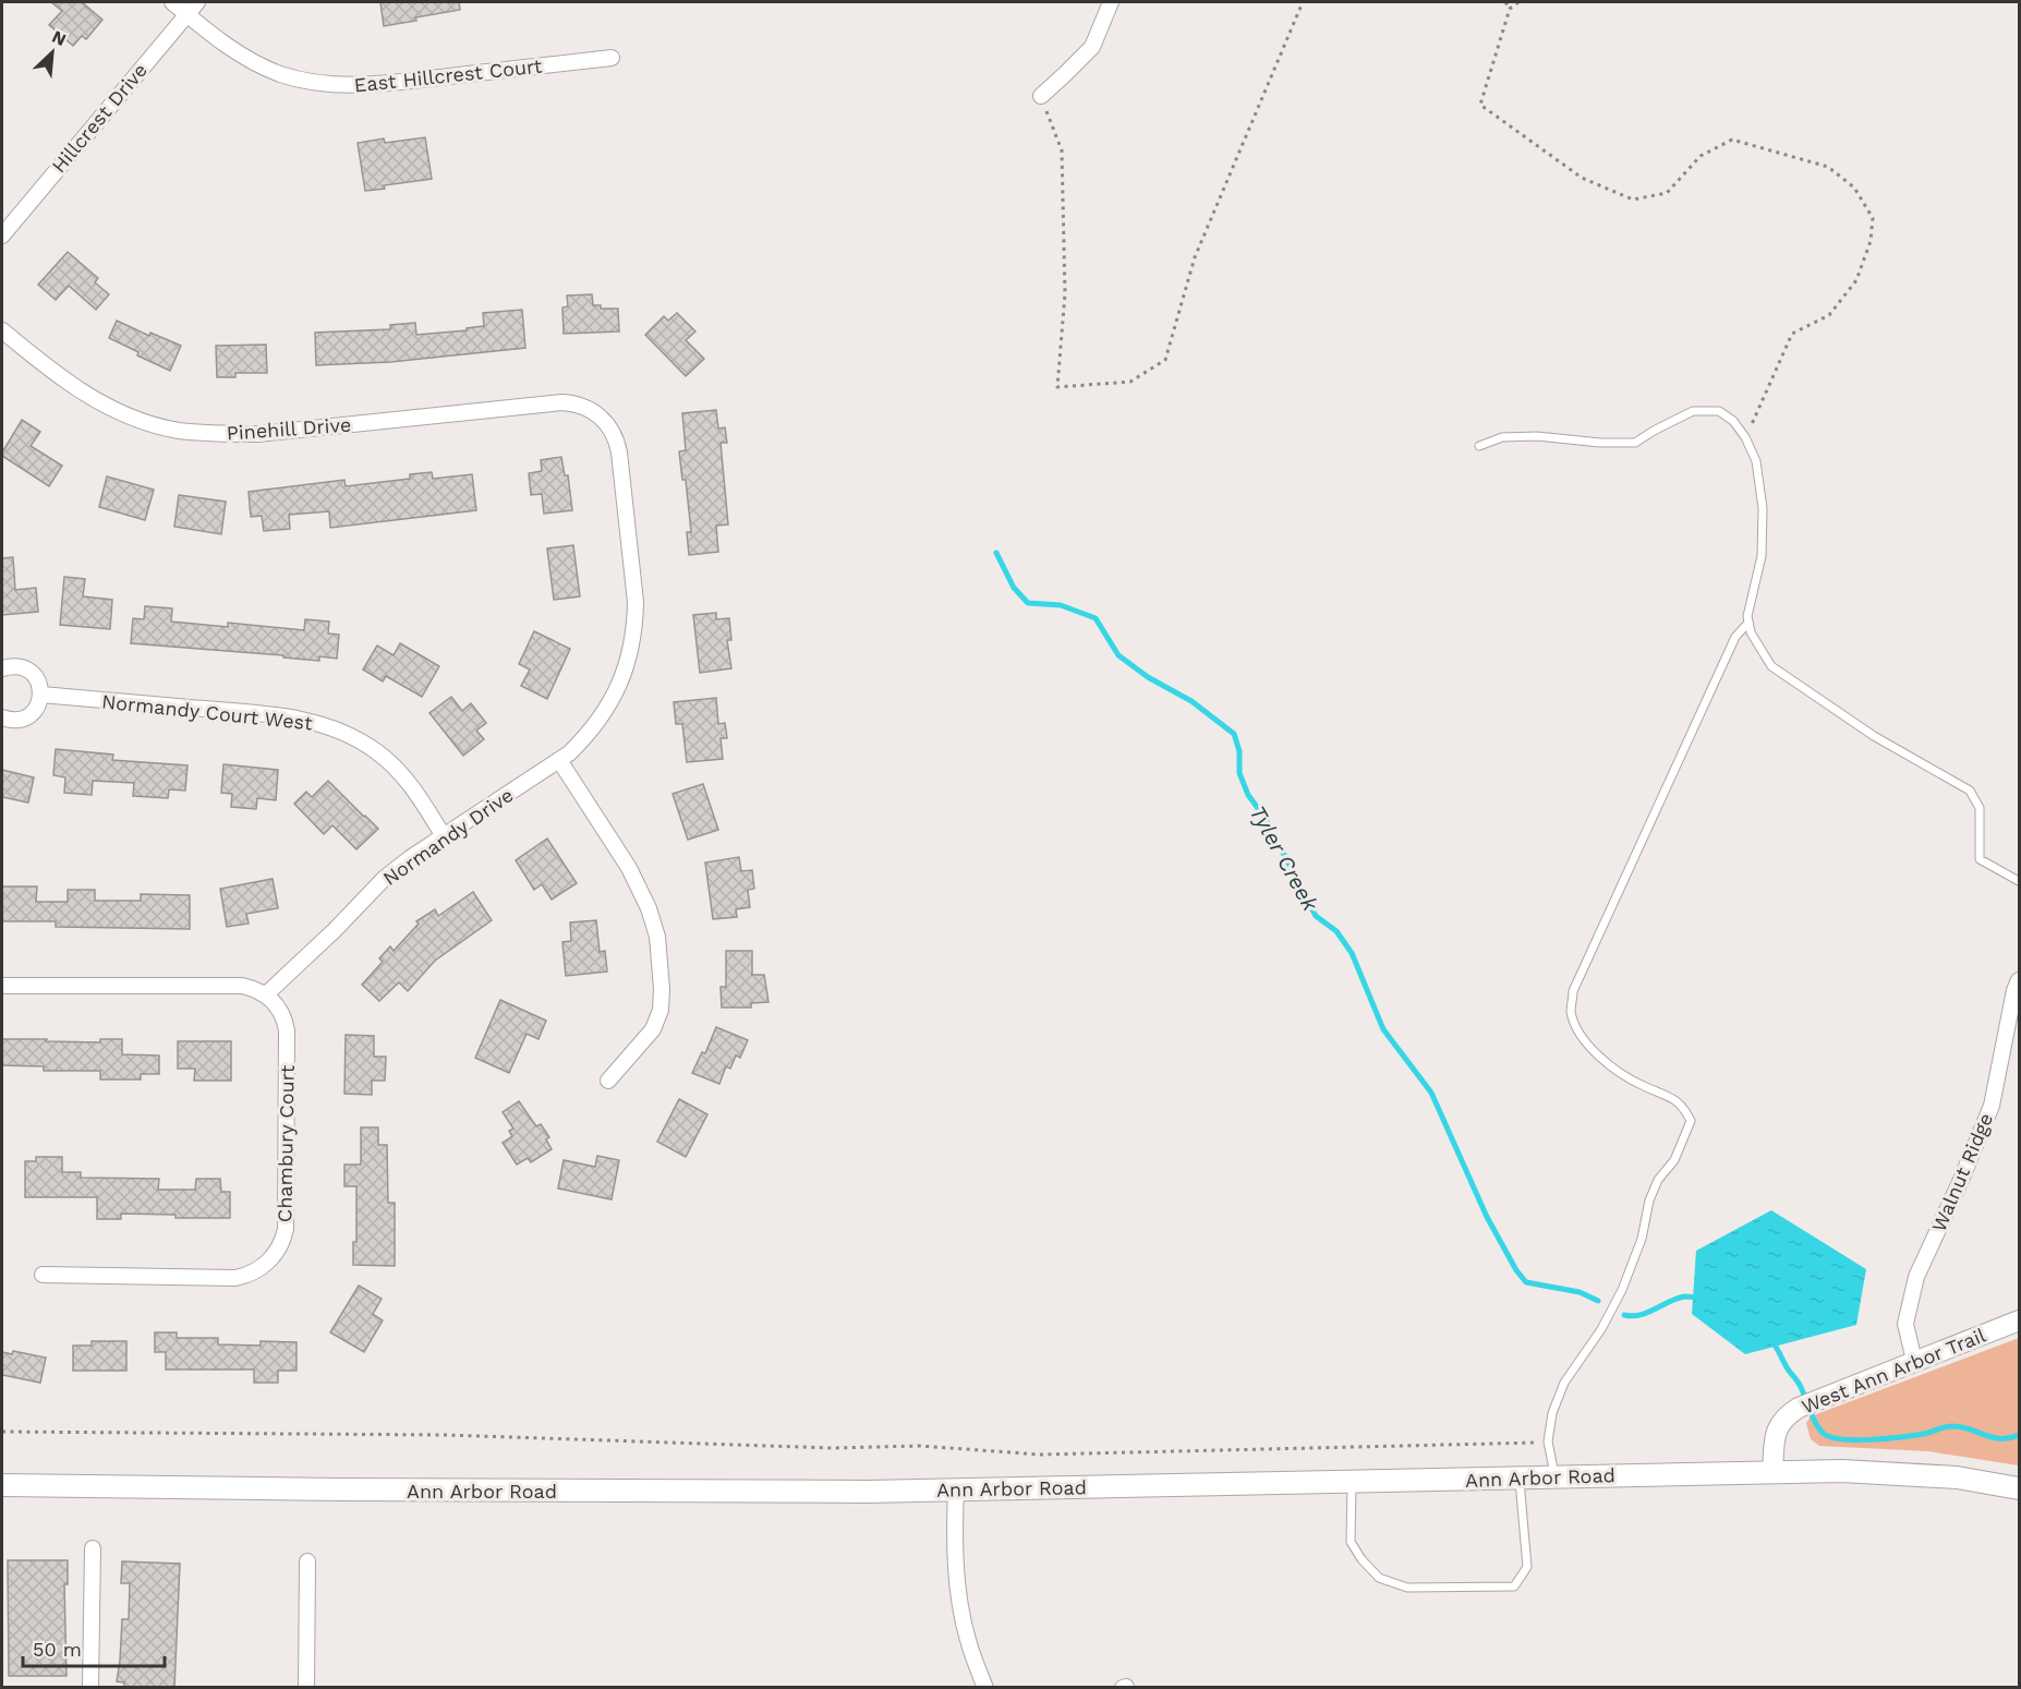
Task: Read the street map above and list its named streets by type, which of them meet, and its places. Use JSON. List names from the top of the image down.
{
  "streets": {
    "main road": ["Ann Arbor Road"],
    "street": [
      "East Hillcrest Court",
      "Hillcrest Drive",
      "Pinehill Drive",
      "Normandy Court West",
      "Normandy Drive",
      "Chambury Court",
      "Walnut Ridge",
      "West Ann Arbor Trail"
    ]
  },
  "crossings": [
    ["East Hillcrest Court", "Hillcrest Drive"],
    ["Pinehill Drive", "Normandy Drive"],
    ["Normandy Court West", "Normandy Drive"],
    ["Normandy Drive", "Chambury Court"],
    ["Walnut Ridge", "West Ann Arbor Trail"],
    ["West Ann Arbor Trail", "Ann Arbor Road"]
  ],
  "water": ["Tyler Creek"],
  "scale_bar": "50 m",
  "north": "top right"
}
